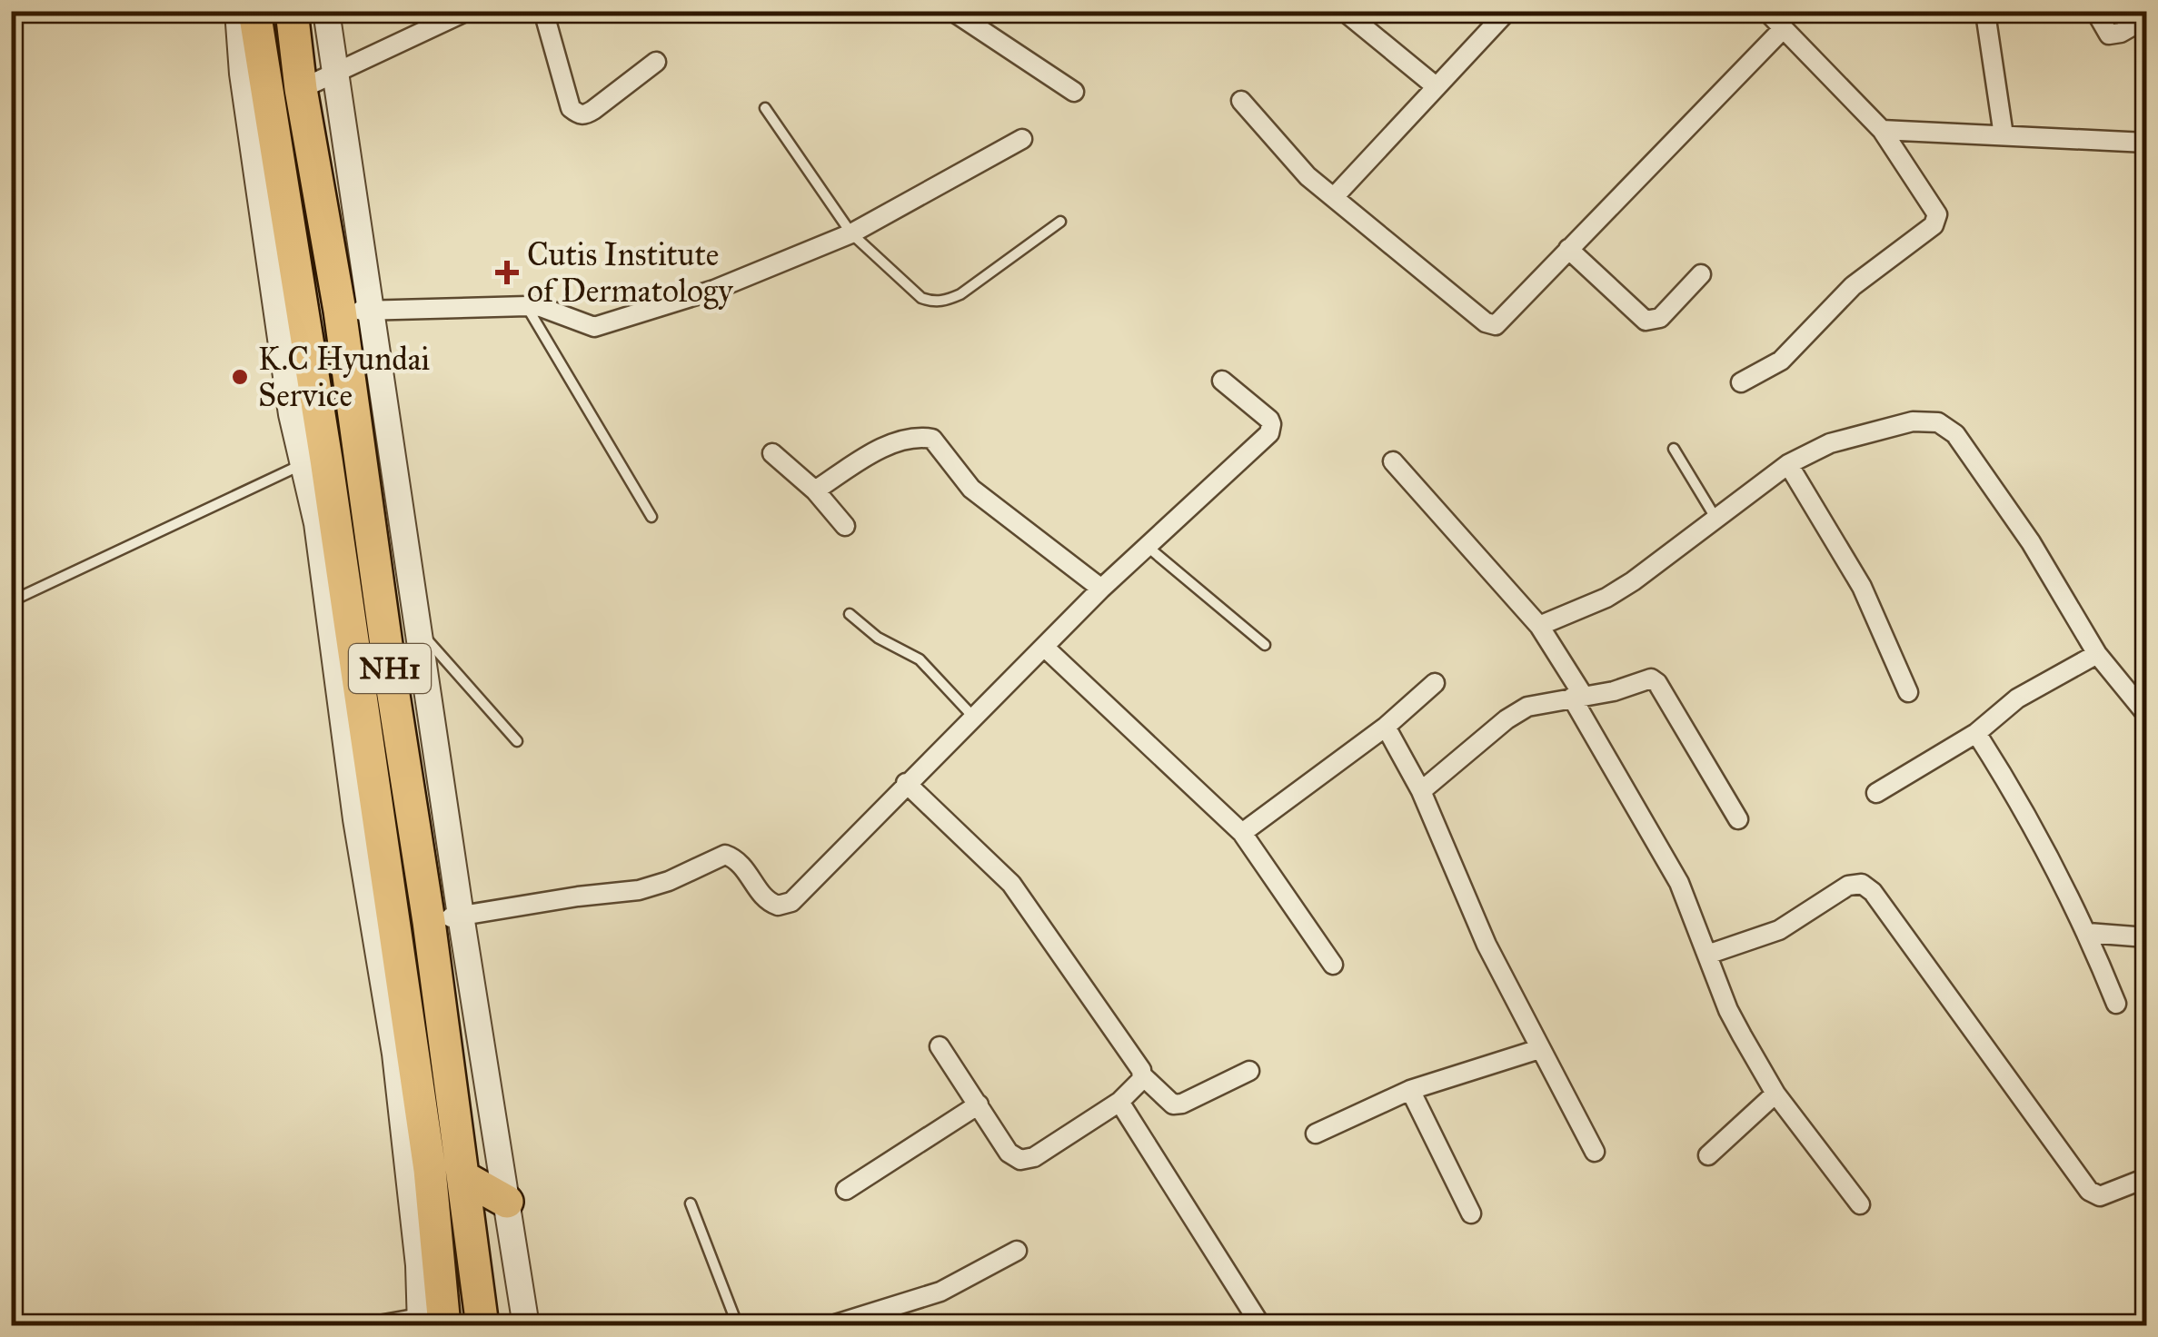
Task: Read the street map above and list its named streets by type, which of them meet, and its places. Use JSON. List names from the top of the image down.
{
  "streets": {
    "highway": ["NH1"]
  },
  "places": {
    "health": ["Cutis Institute of Dermatology"],
    "other": ["K.C Hyundai Service"]
  }
}
